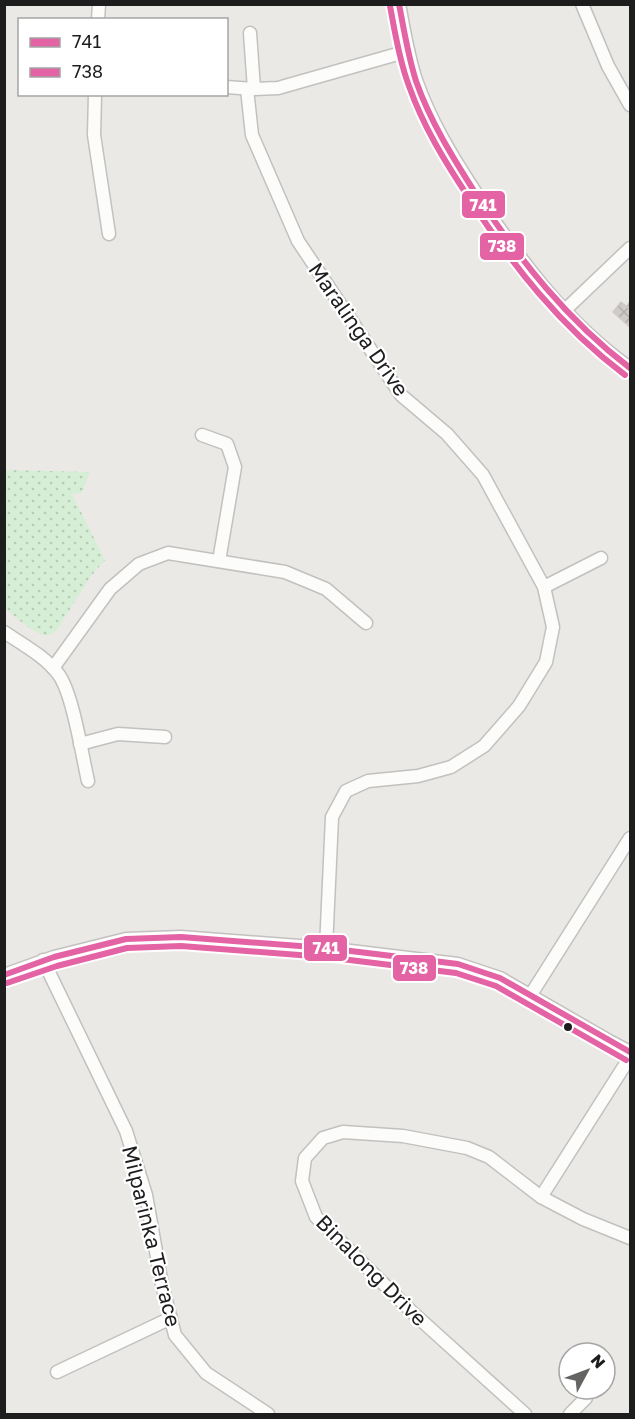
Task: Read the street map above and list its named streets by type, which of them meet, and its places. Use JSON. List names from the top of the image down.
{
  "streets": {
    "street": ["Maralinga Drive", "Milparinka Terrace", "Binalong Drive"]
  },
  "lines": ["transit line 741", "transit line 738"],
  "legend": ["741", "738"],
  "north": "top right"
}
